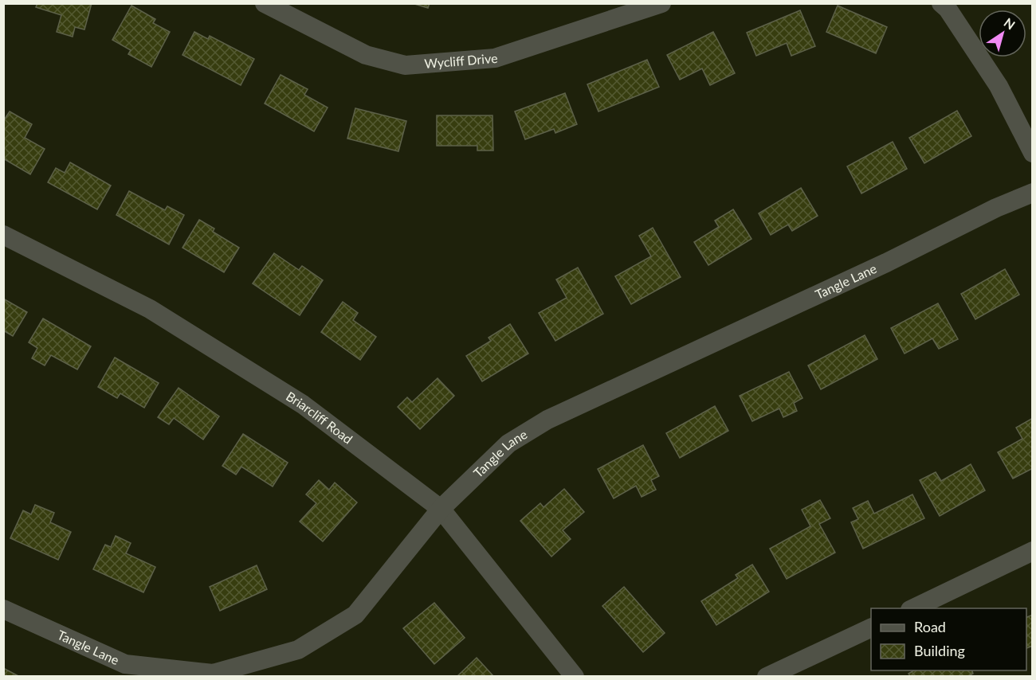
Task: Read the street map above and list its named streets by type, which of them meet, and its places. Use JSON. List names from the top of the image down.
{
  "streets": {
    "street": ["Wycliff Drive", "Tangle Lane", "Briarcliff Road"]
  },
  "crossings": [
    ["Tangle Lane", "Briarcliff Road"]
  ],
  "legend": ["Road", "Building"],
  "north": "top right"
}
